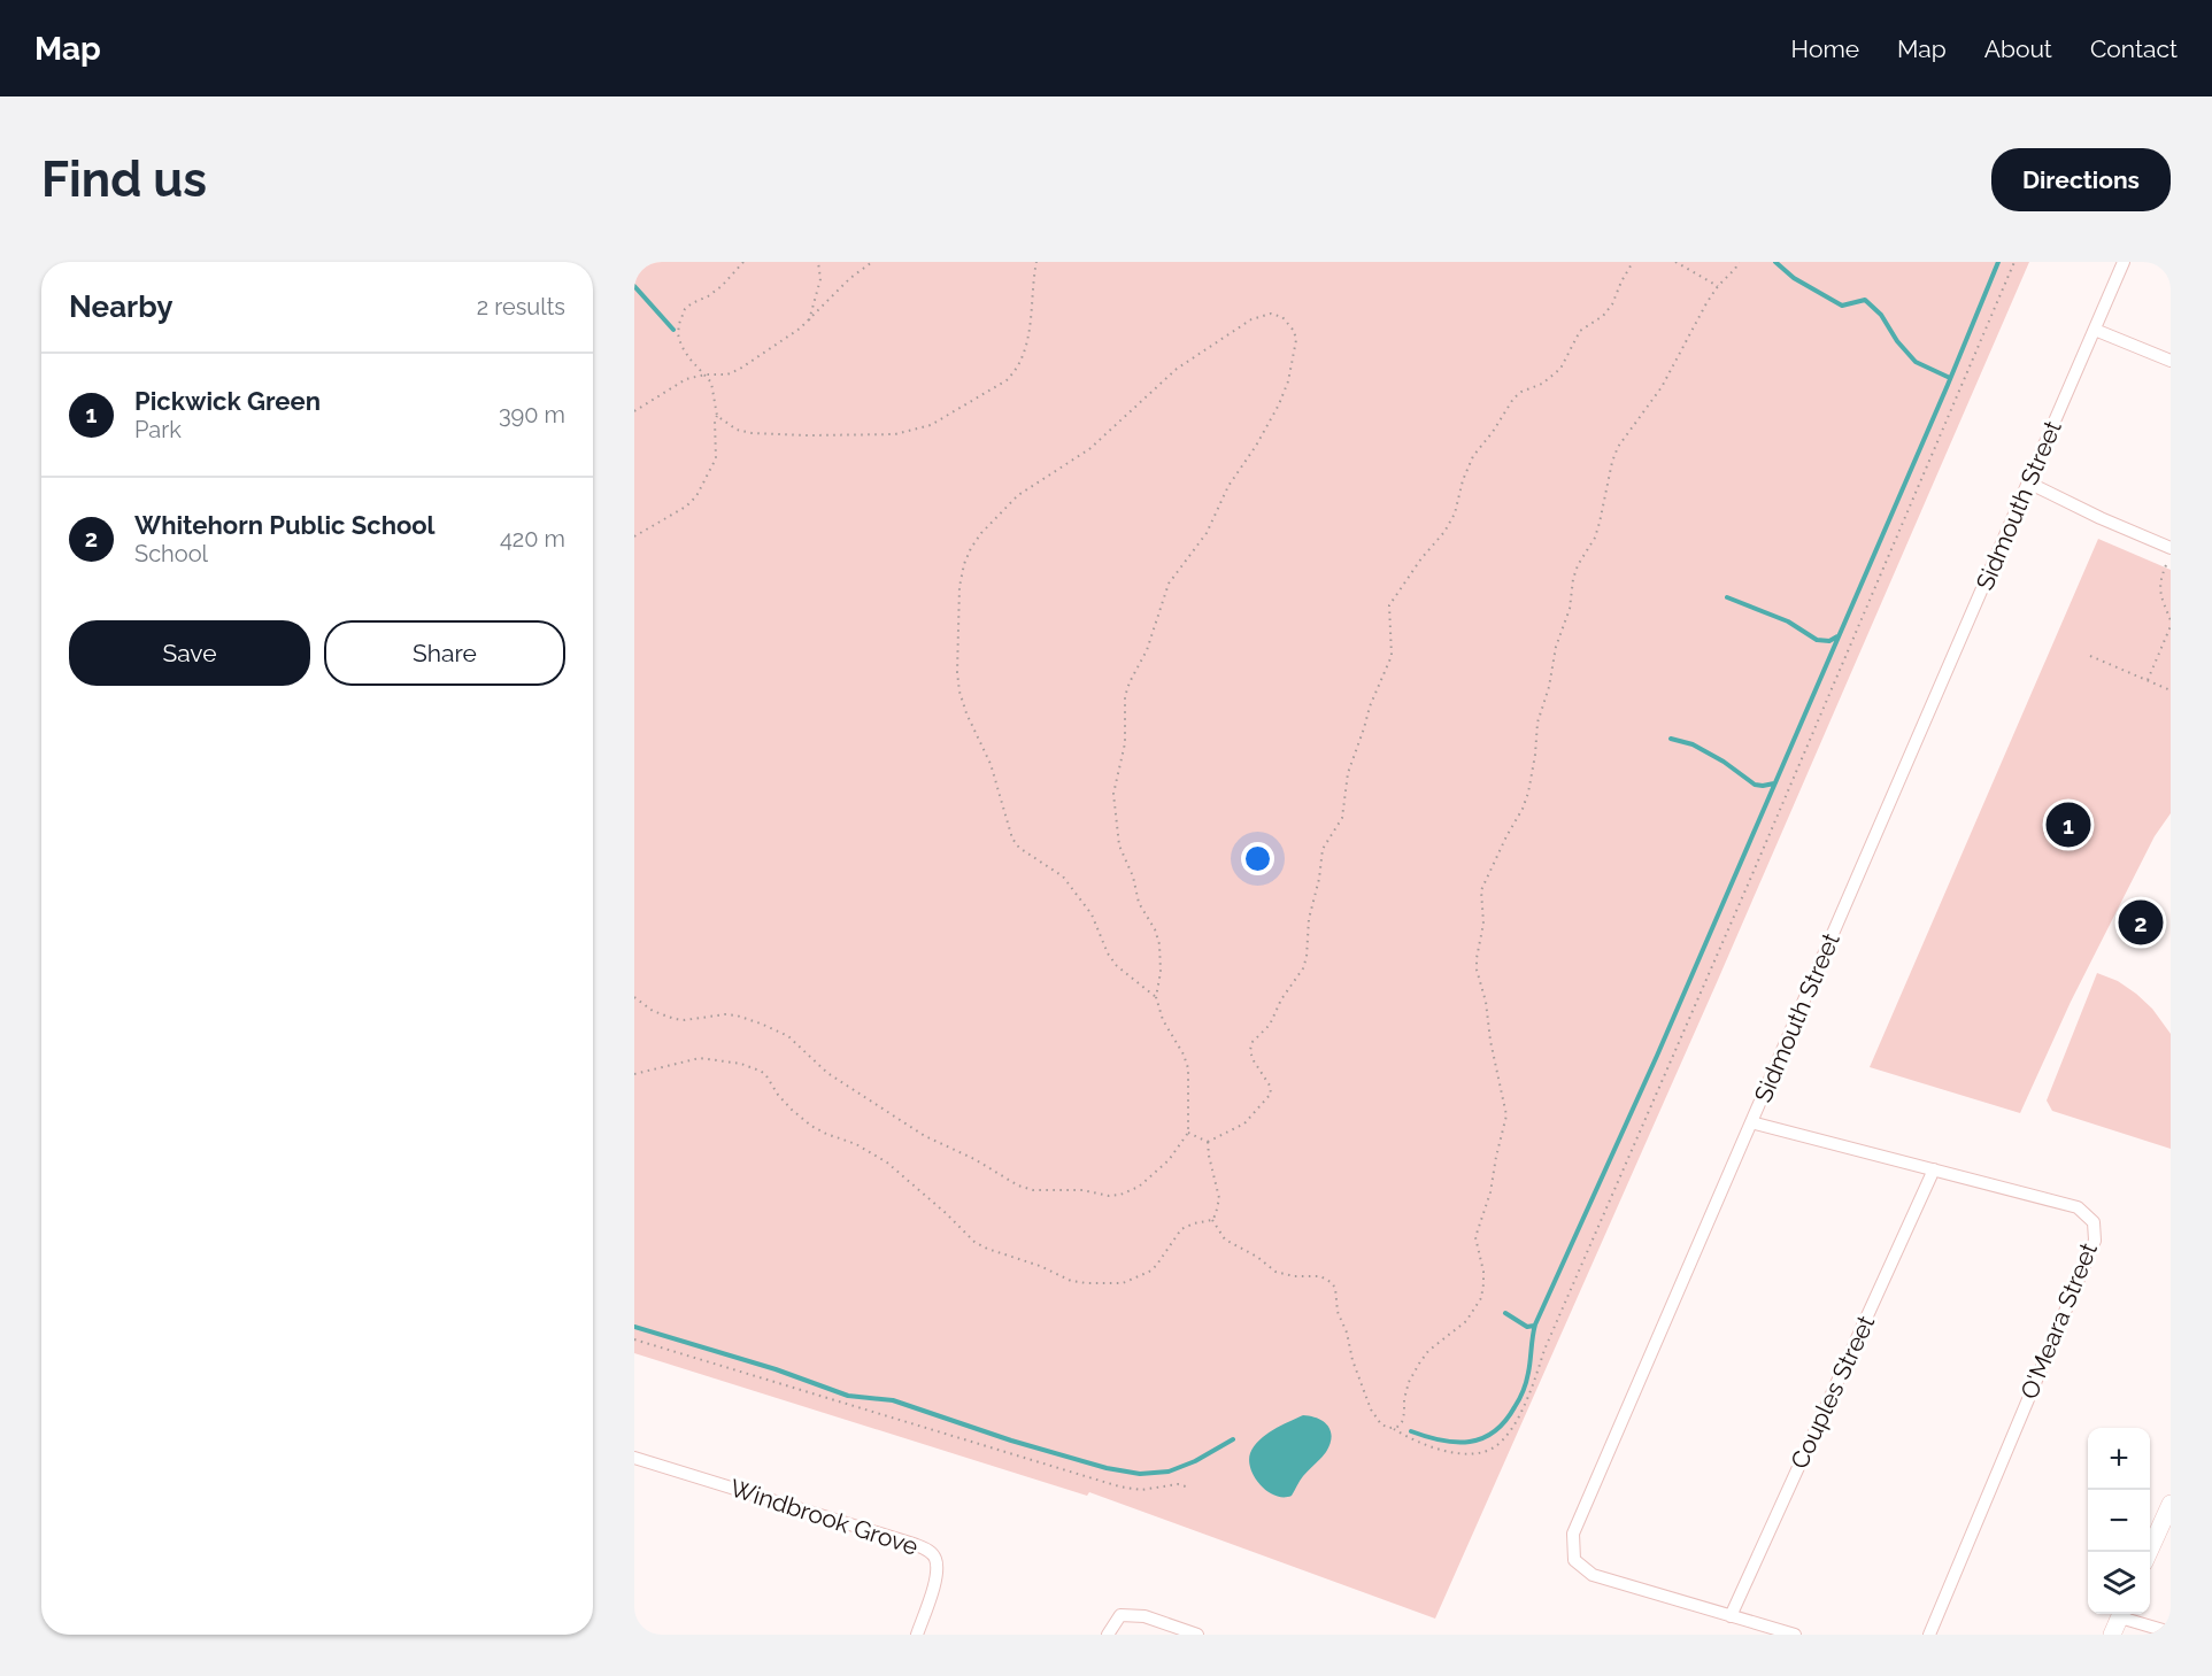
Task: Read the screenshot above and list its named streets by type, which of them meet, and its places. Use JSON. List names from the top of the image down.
{
  "streets": {
    "street": [
      "Sidmouth Street",
      "O'Meara Street",
      "Couples Street",
      "Windbrook Grove"
    ]
  },
  "crossings": [
    ["Sidmouth Street", "O'Meara Street"],
    ["Sidmouth Street", "Couples Street"],
    ["O'Meara Street", "Couples Street"]
  ],
  "page": {
    "header": "Map",
    "nav": [
      "Home",
      "Map",
      "About",
      "Contact"
    ],
    "buttons": [
      "Directions",
      ["Save", "Share"]
    ],
    "title": "Find us",
    "heading": ["Nearby", "2 results"],
    "list": [
      {
        "mark": "1",
        "name": "Pickwick Green",
        "note": "Park",
        "value": "390 m"
      },
      {
        "mark": "2",
        "name": "Whitehorn Public School",
        "note": "School",
        "value": "420 m"
      }
    ],
    "pins": ["1", "2"],
    "map_buttons": ["+", "−"]
  }
}
